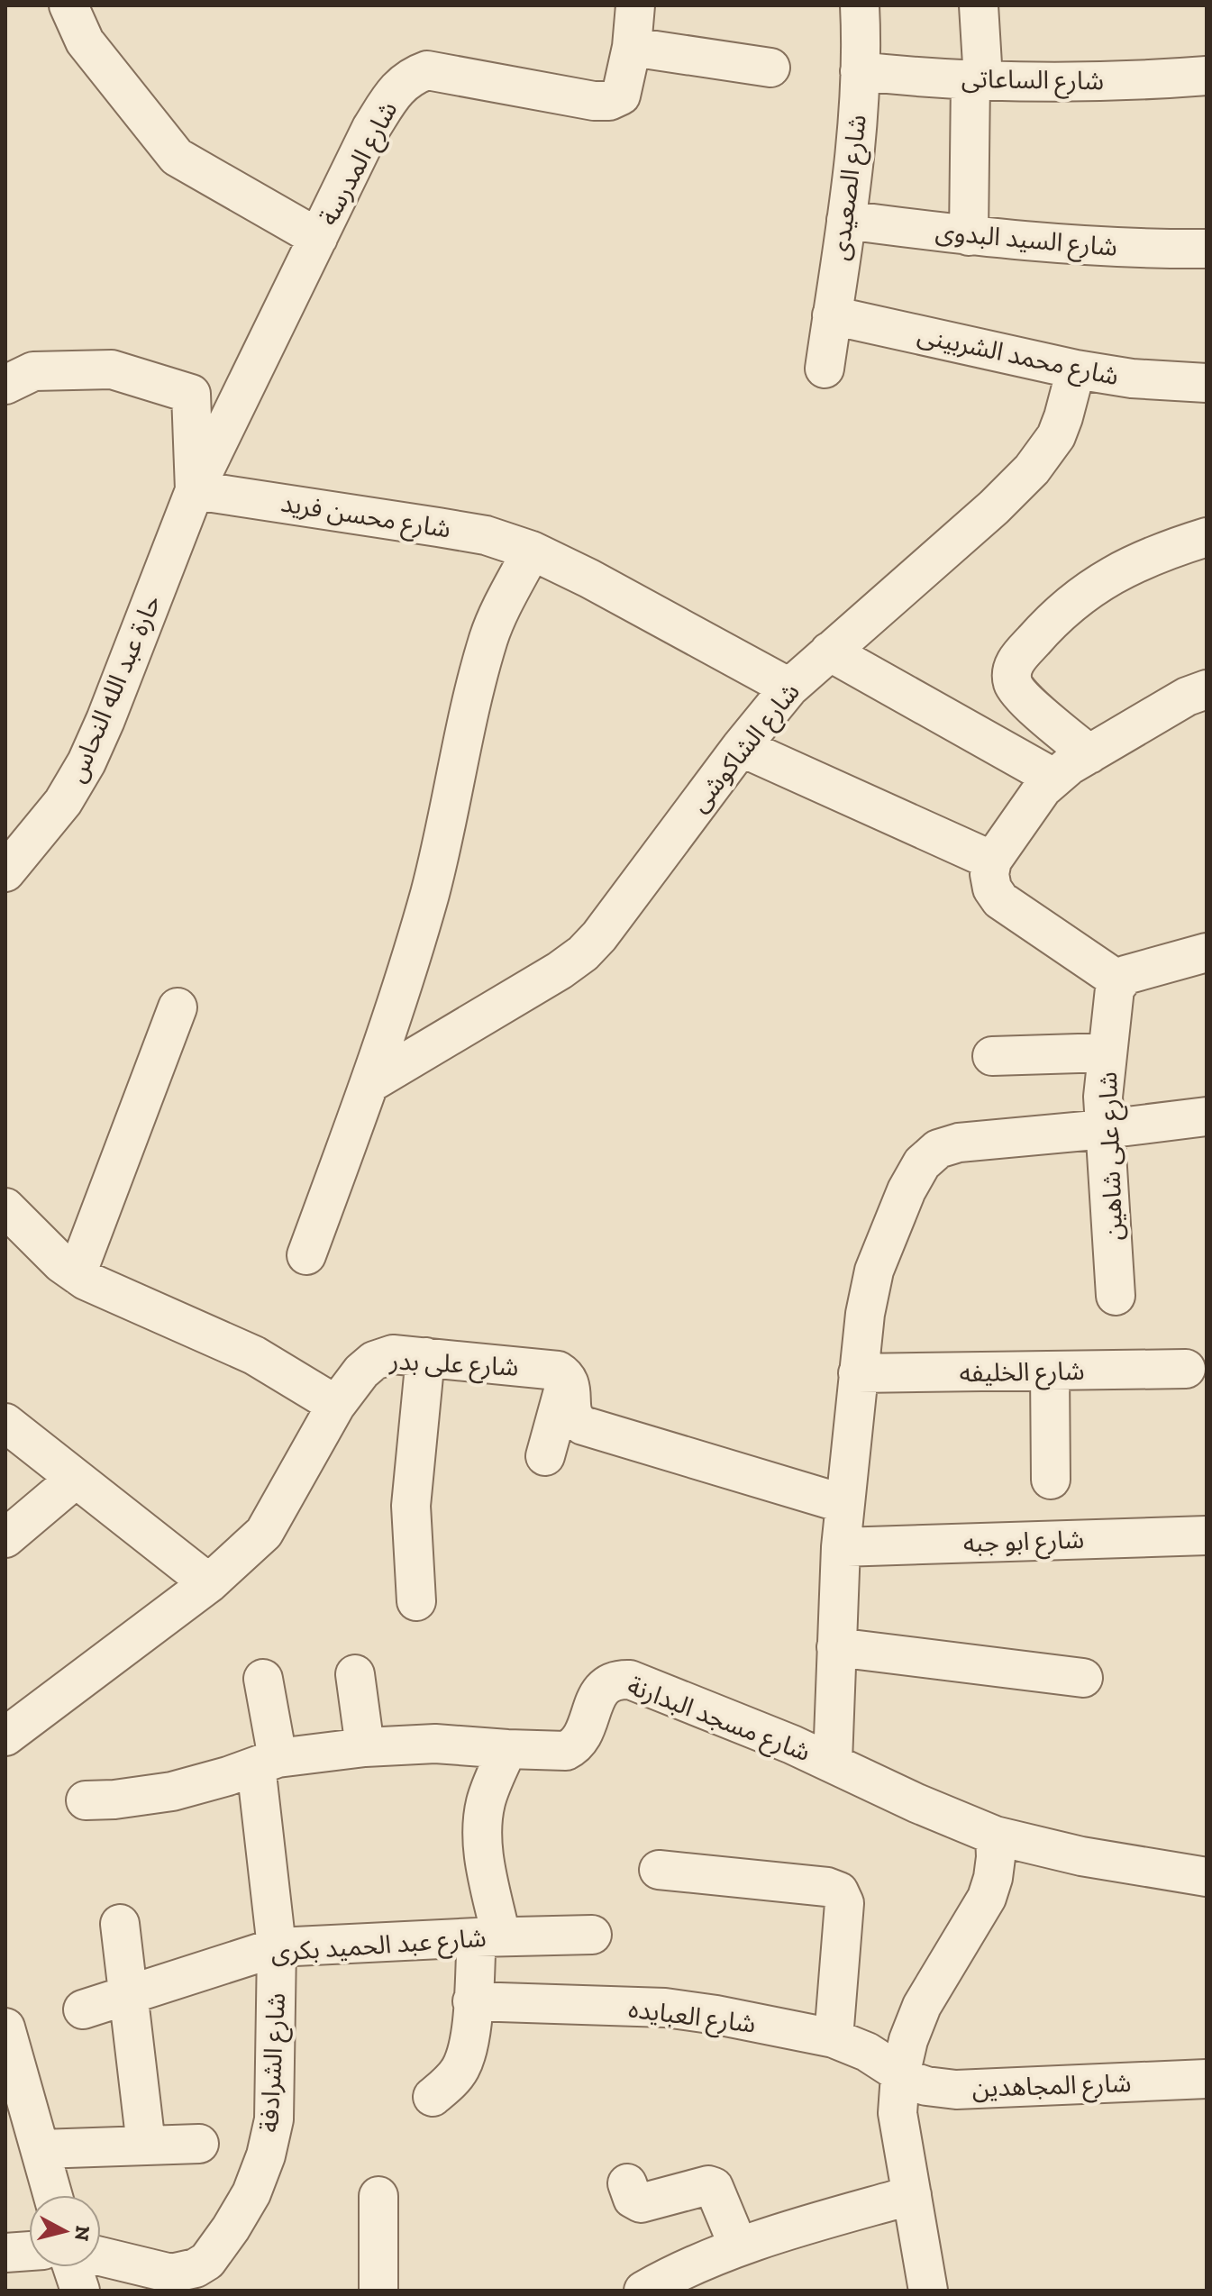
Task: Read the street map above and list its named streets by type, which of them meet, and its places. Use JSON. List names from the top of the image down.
{
  "streets": {
    "street": [
      "شارع الساعاتى",
      "شارع المدرسة",
      "شارع الصعيدى",
      "شارع السيد البدوى",
      "شارع محمد الشربينى",
      "شارع محسن فريد",
      "حارة عبد الله النحاس",
      "شارع الشاكوشى",
      "شارع على شاهين",
      "شارع على بدر",
      "شارع الخليفه",
      "شارع ابو جبه",
      "شارع مسجد البدارنة",
      "شارع عبد الحميد بكرى",
      "شارع العبايده",
      "شارع الشرادفة",
      "شارع المجاهدين"
    ]
  },
  "crossings": [
    ["شارع الساعاتى", "شارع الصعيدى"],
    ["شارع المدرسة", "شارع محسن فريد"],
    ["شارع المدرسة", "حارة عبد الله النحاس"],
    ["شارع الصعيدى", "شارع السيد البدوى"],
    ["شارع الصعيدى", "شارع محمد الشربينى"],
    ["شارع محمد الشربينى", "شارع الشاكوشى"],
    ["شارع محسن فريد", "حارة عبد الله النحاس"],
    ["شارع محسن فريد", "شارع الشاكوشى"],
    ["شارع مسجد البدارنة", "شارع الشرادفة"],
    ["شارع عبد الحميد بكرى", "شارع الشرادفة"],
    ["شارع العبايده", "شارع المجاهدين"]
  ],
  "north": "right"
}
